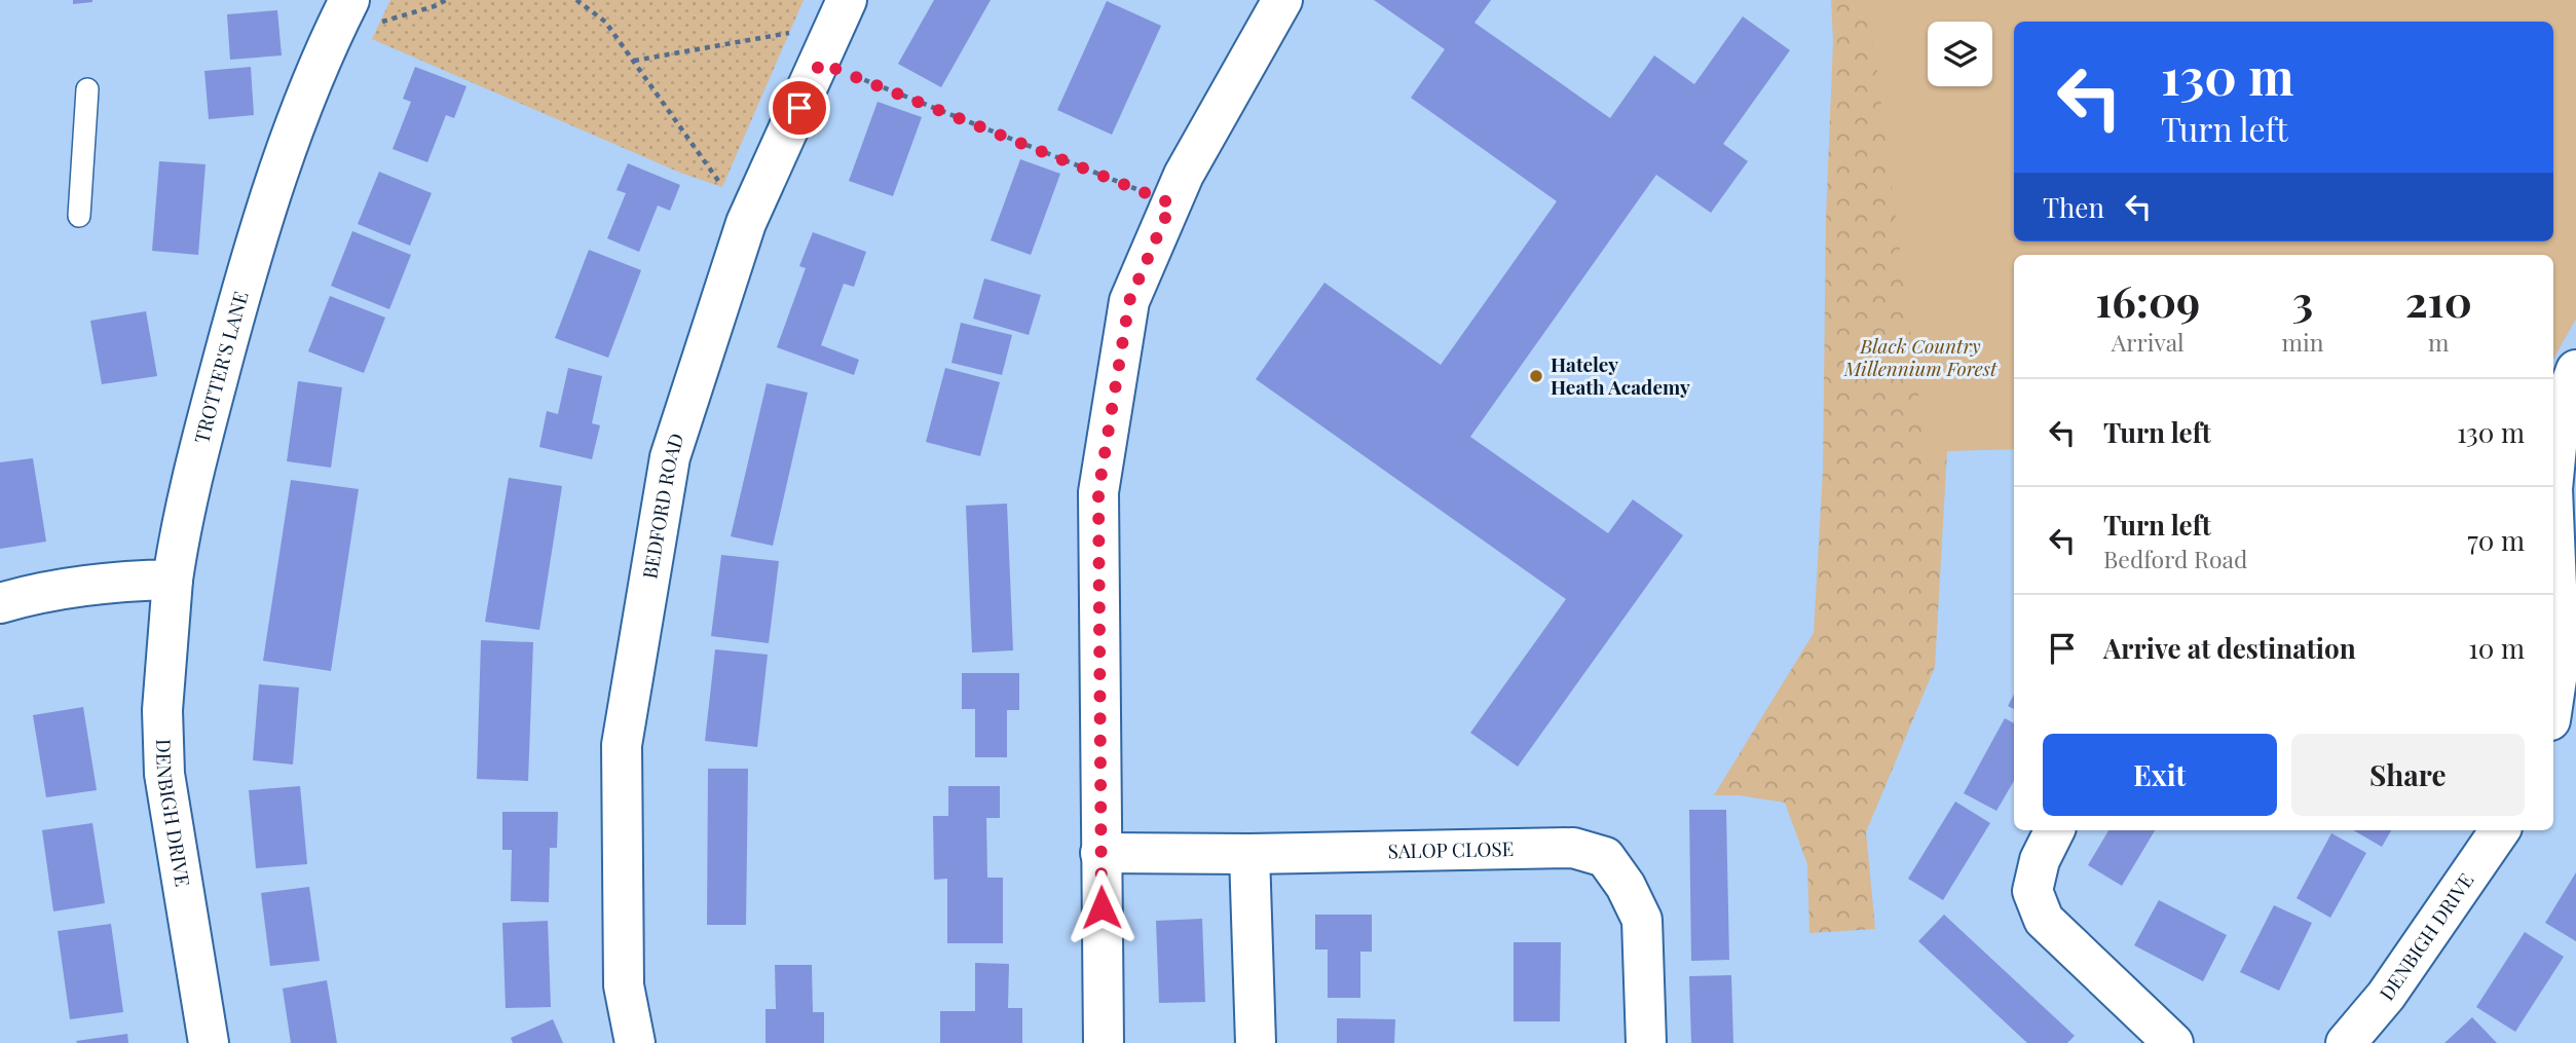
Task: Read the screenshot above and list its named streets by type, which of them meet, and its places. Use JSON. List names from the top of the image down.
{
  "streets": {
    "street": [
      "TROTTER'S LANE",
      "BEDFORD ROAD",
      "DENBIGH DRIVE",
      "SALOP CLOSE"
    ]
  },
  "crossings": [
    ["TROTTER'S LANE", "DENBIGH DRIVE"]
  ],
  "parks": ["Black Country Millennium Forest"],
  "places": ["Hateley Heath Academy"],
  "page": {
    "turn": ["130 m", "Turn left"],
    "then": "Then",
    "eta": [
      "16:09",
      "Arrival",
      "3",
      "min",
      "210",
      "m"
    ],
    "list": [
      {
        "name": "Turn left",
        "value": "130 m"
      },
      {
        "name": "Turn left",
        "note": "Bedford Road",
        "value": "70 m"
      },
      {
        "name": "Arrive at destination",
        "value": "10 m"
      }
    ],
    "buttons": ["Exit", "Share"]
  }
}
